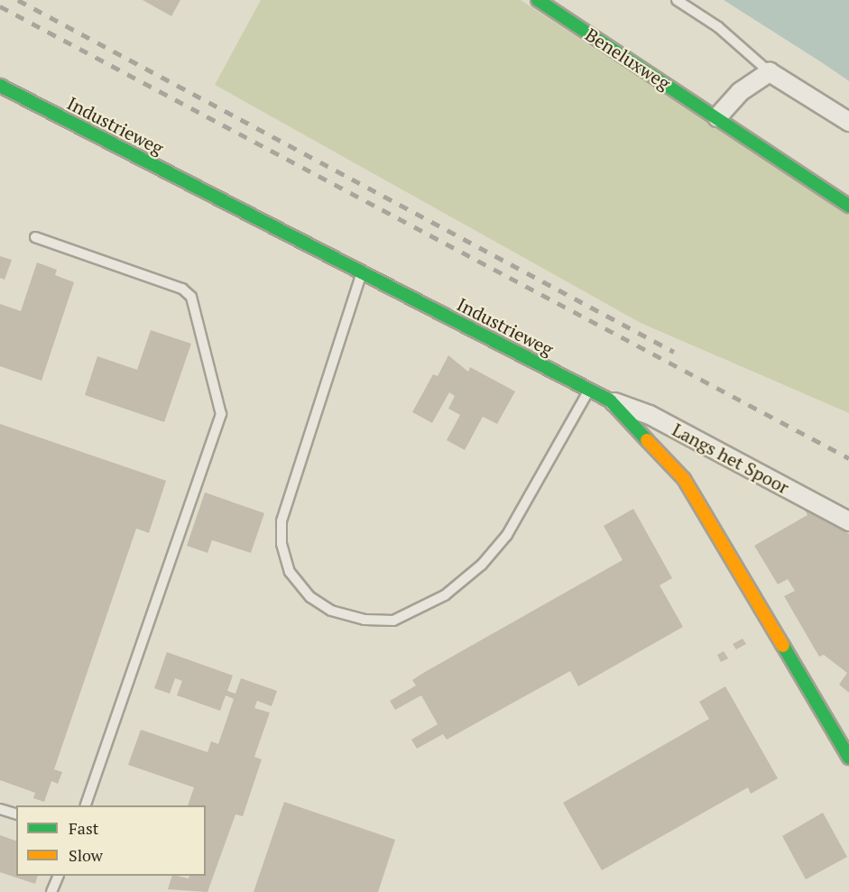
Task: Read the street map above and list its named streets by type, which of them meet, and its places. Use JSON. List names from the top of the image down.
{
  "streets": {
    "street": ["Beneluxweg", "Industrieweg", "Langs het Spoor"]
  },
  "crossings": [
    ["Industrieweg", "Langs het Spoor"]
  ],
  "legend": ["Fast", "Slow"]
}
